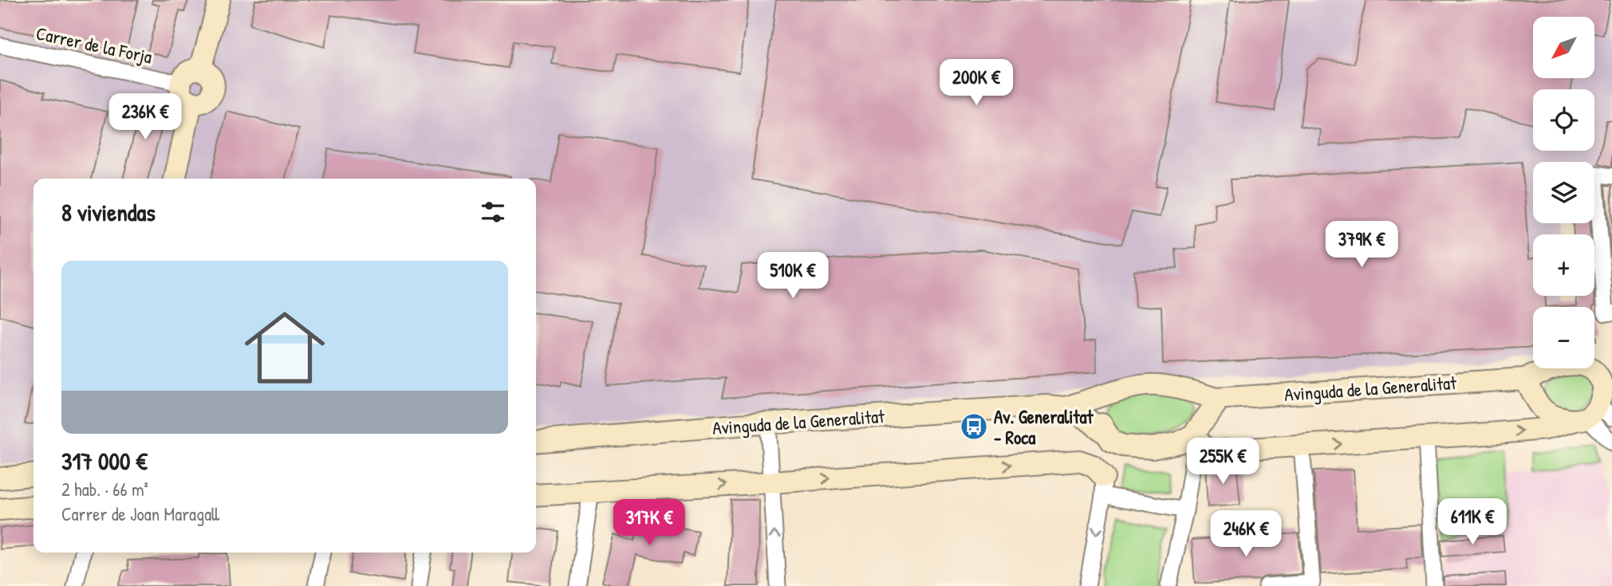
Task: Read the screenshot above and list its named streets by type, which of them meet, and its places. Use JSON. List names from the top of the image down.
{
  "streets": {
    "street": ["Carrer de la Forja", "Avinguda de la Generalitat"]
  },
  "places": {
    "bus stop": ["Av. Generalitat - Roca"]
  },
  "north": "bottom left",
  "page": {
    "map_buttons": ["+", "−"],
    "price": [
      "200K €",
      "236K €",
      "379K €",
      "510K €",
      "255K €",
      "611K €",
      "317K €",
      "246K €"
    ],
    "heading": "8 viviendas",
    "list": [
      {
        "name": "317 000 €",
        "note": "2 hab. · 66 m² · Carrer de Joan Maragall"
      }
    ]
  }
}
